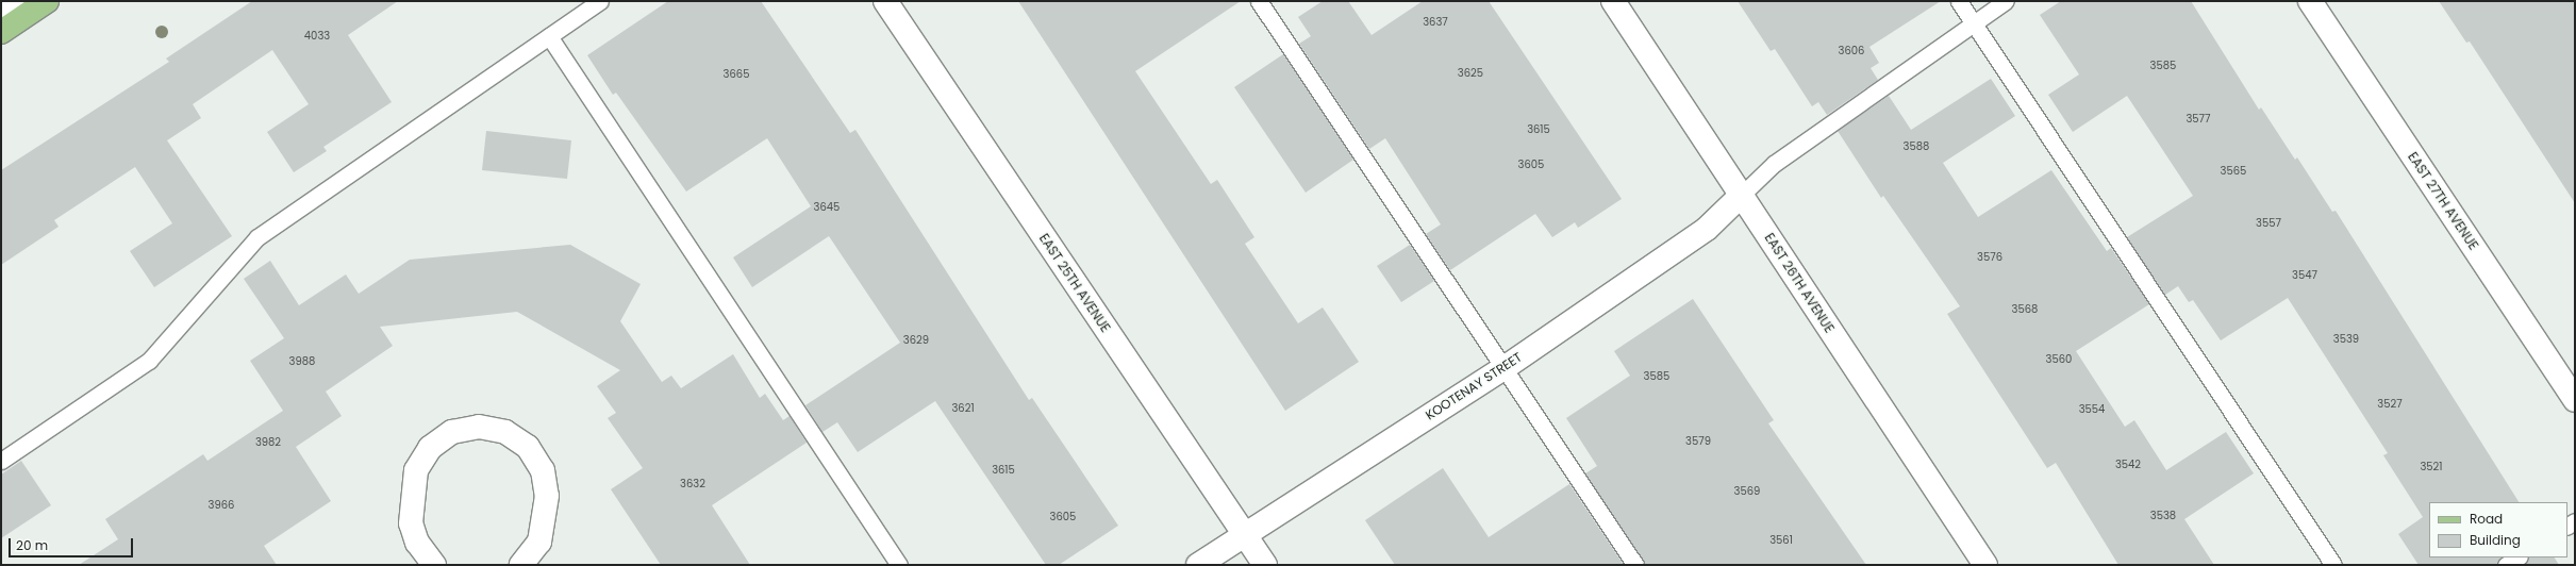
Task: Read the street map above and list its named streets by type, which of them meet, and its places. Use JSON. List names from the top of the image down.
{
  "streets": {
    "street": [
      "EAST 27TH AVENUE",
      "EAST 25TH AVENUE",
      "EAST 26TH AVENUE",
      "KOOTENAY STREET"
    ]
  },
  "crossings": [
    ["EAST 25TH AVENUE", "KOOTENAY STREET"],
    ["EAST 26TH AVENUE", "KOOTENAY STREET"]
  ],
  "house_numbers": [
    "3637",
    "4033",
    "3606",
    "3585",
    "3625",
    "3665",
    "3577",
    "3615",
    "3588",
    "3605",
    "3565",
    "3645",
    "3557",
    "3576",
    "3547",
    "3568",
    "3539",
    "3629",
    "3560",
    "3988",
    "3585",
    "3527",
    "3621",
    "3554",
    "3579",
    "3982",
    "3542",
    "3521",
    "3615",
    "3632",
    "3569",
    "3966",
    "3538",
    "3605",
    "3561"
  ],
  "legend": ["Road", "Building"],
  "scale_bar": "20 m"
}
